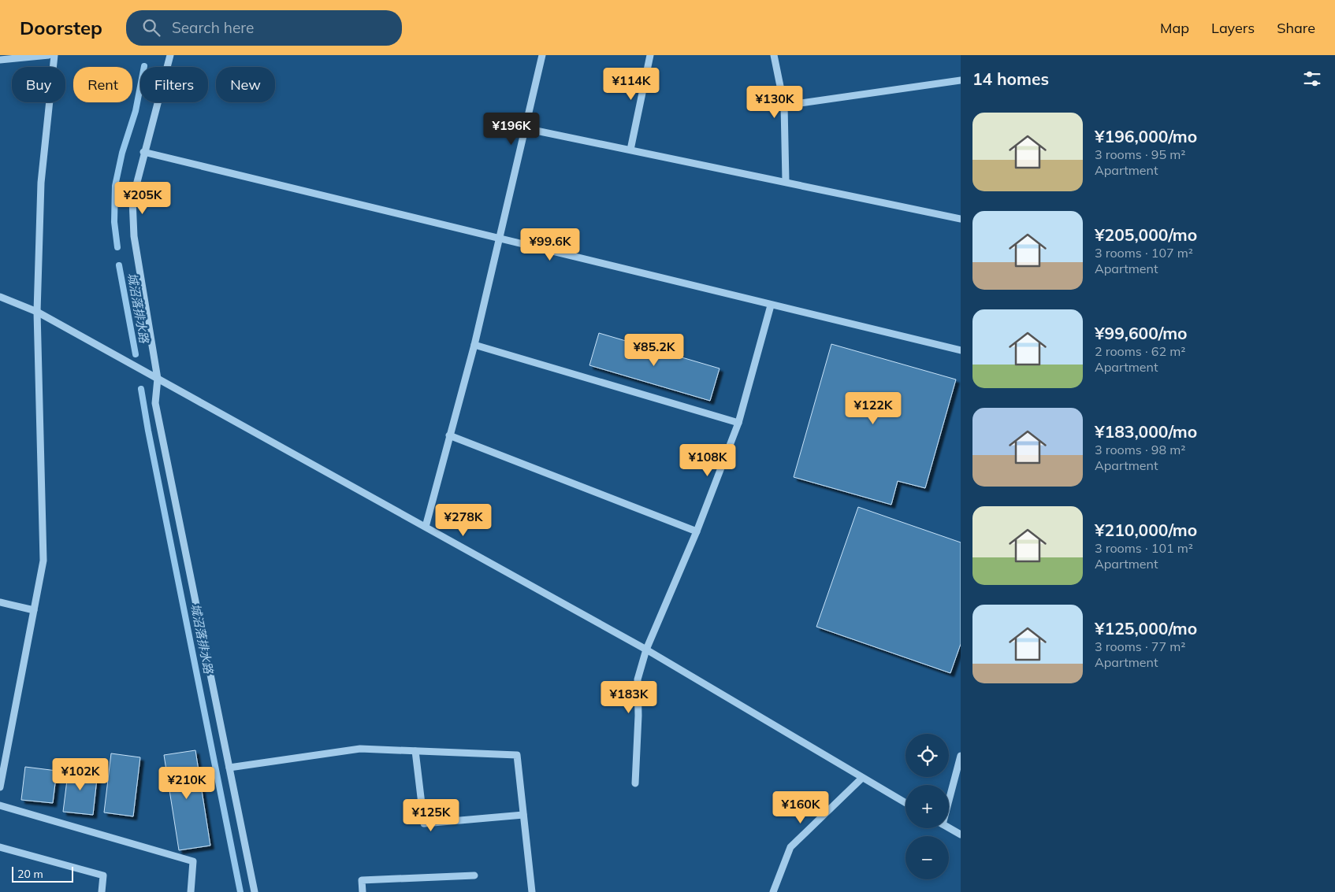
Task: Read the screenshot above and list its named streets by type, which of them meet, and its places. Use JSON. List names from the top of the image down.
{
  "water": ["城沼落排水路"],
  "scale_bar": "20 m",
  "page": {
    "header": "Doorstep",
    "search": "Search here",
    "nav": ["Map", "Layers", "Share"],
    "heading": "14 homes",
    "chip": [
      "Buy",
      "Rent",
      "Filters",
      "New"
    ],
    "price": [
      "¥114K",
      "¥130K",
      "¥196K",
      "¥205K",
      "¥99.6K",
      "¥85.2K",
      "¥122K",
      "¥108K",
      "¥278K",
      "¥183K",
      "¥102K",
      "¥210K",
      "¥160K",
      "¥125K"
    ],
    "list": [
      {
        "name": "¥196,000/mo",
        "note": "3 rooms · 95 m² · Apartment"
      },
      {
        "name": "¥205,000/mo",
        "note": "3 rooms · 107 m² · Apartment"
      },
      {
        "name": "¥99,600/mo",
        "note": "2 rooms · 62 m² · Apartment"
      },
      {
        "name": "¥183,000/mo",
        "note": "3 rooms · 98 m² · Apartment"
      },
      {
        "name": "¥210,000/mo",
        "note": "3 rooms · 101 m² · Apartment"
      },
      {
        "name": "¥125,000/mo",
        "note": "3 rooms · 77 m² · Apartment"
      }
    ],
    "map_buttons": ["+", "−"],
    "scale": "20 m"
  }
}
